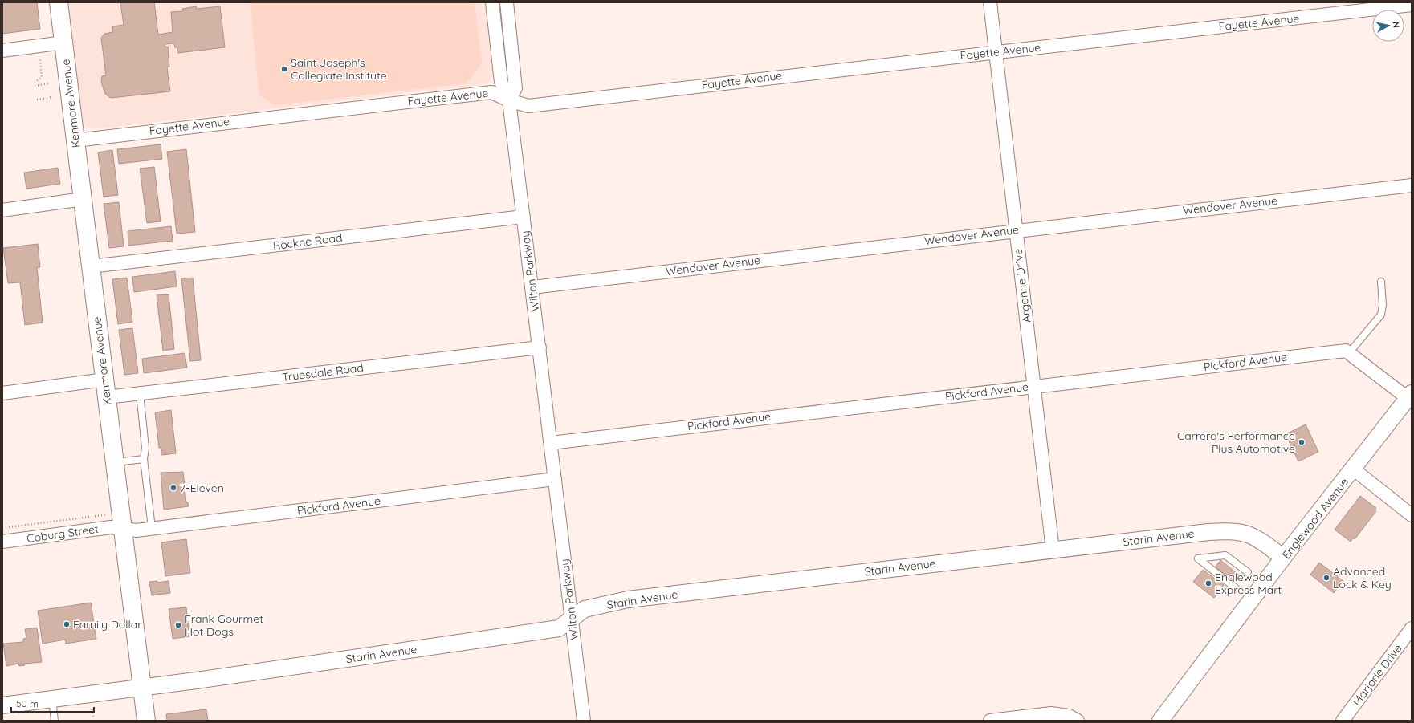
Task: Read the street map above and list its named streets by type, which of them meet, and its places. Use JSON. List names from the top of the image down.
{
  "streets": {
    "main road": ["Kenmore Avenue"],
    "street": [
      "Fayette Avenue",
      "Wendover Avenue",
      "Rockne Road",
      "Wilton Parkway",
      "Argonne Drive",
      "Pickford Avenue",
      "Truesdale Road",
      "Englewood Avenue",
      "Coburg Street",
      "Starin Avenue",
      "Marjorie Drive"
    ]
  },
  "crossings": [
    ["Fayette Avenue", "Kenmore Avenue"],
    ["Fayette Avenue", "Wilton Parkway"],
    ["Fayette Avenue", "Argonne Drive"],
    ["Kenmore Avenue", "Rockne Road"],
    ["Kenmore Avenue", "Pickford Avenue"],
    ["Kenmore Avenue", "Truesdale Road"],
    ["Kenmore Avenue", "Coburg Street"],
    ["Kenmore Avenue", "Starin Avenue"],
    ["Wendover Avenue", "Wilton Parkway"],
    ["Wendover Avenue", "Argonne Drive"],
    ["Rockne Road", "Wilton Parkway"],
    ["Wilton Parkway", "Pickford Avenue"],
    ["Wilton Parkway", "Truesdale Road"],
    ["Wilton Parkway", "Starin Avenue"],
    ["Argonne Drive", "Pickford Avenue"],
    ["Argonne Drive", "Starin Avenue"],
    ["Pickford Avenue", "Coburg Street"],
    ["Englewood Avenue", "Starin Avenue"]
  ],
  "places": [
    "Saint Joseph's Collegiate Institute",
    "Carrero's Performance Plus Automotive",
    "7-Eleven",
    "Advanced Lock & Key",
    "Englewood Express Mart",
    "Family Dollar",
    "Frank Gourmet Hot Dogs"
  ],
  "scale_bar": "50 m",
  "north": "right"
}
